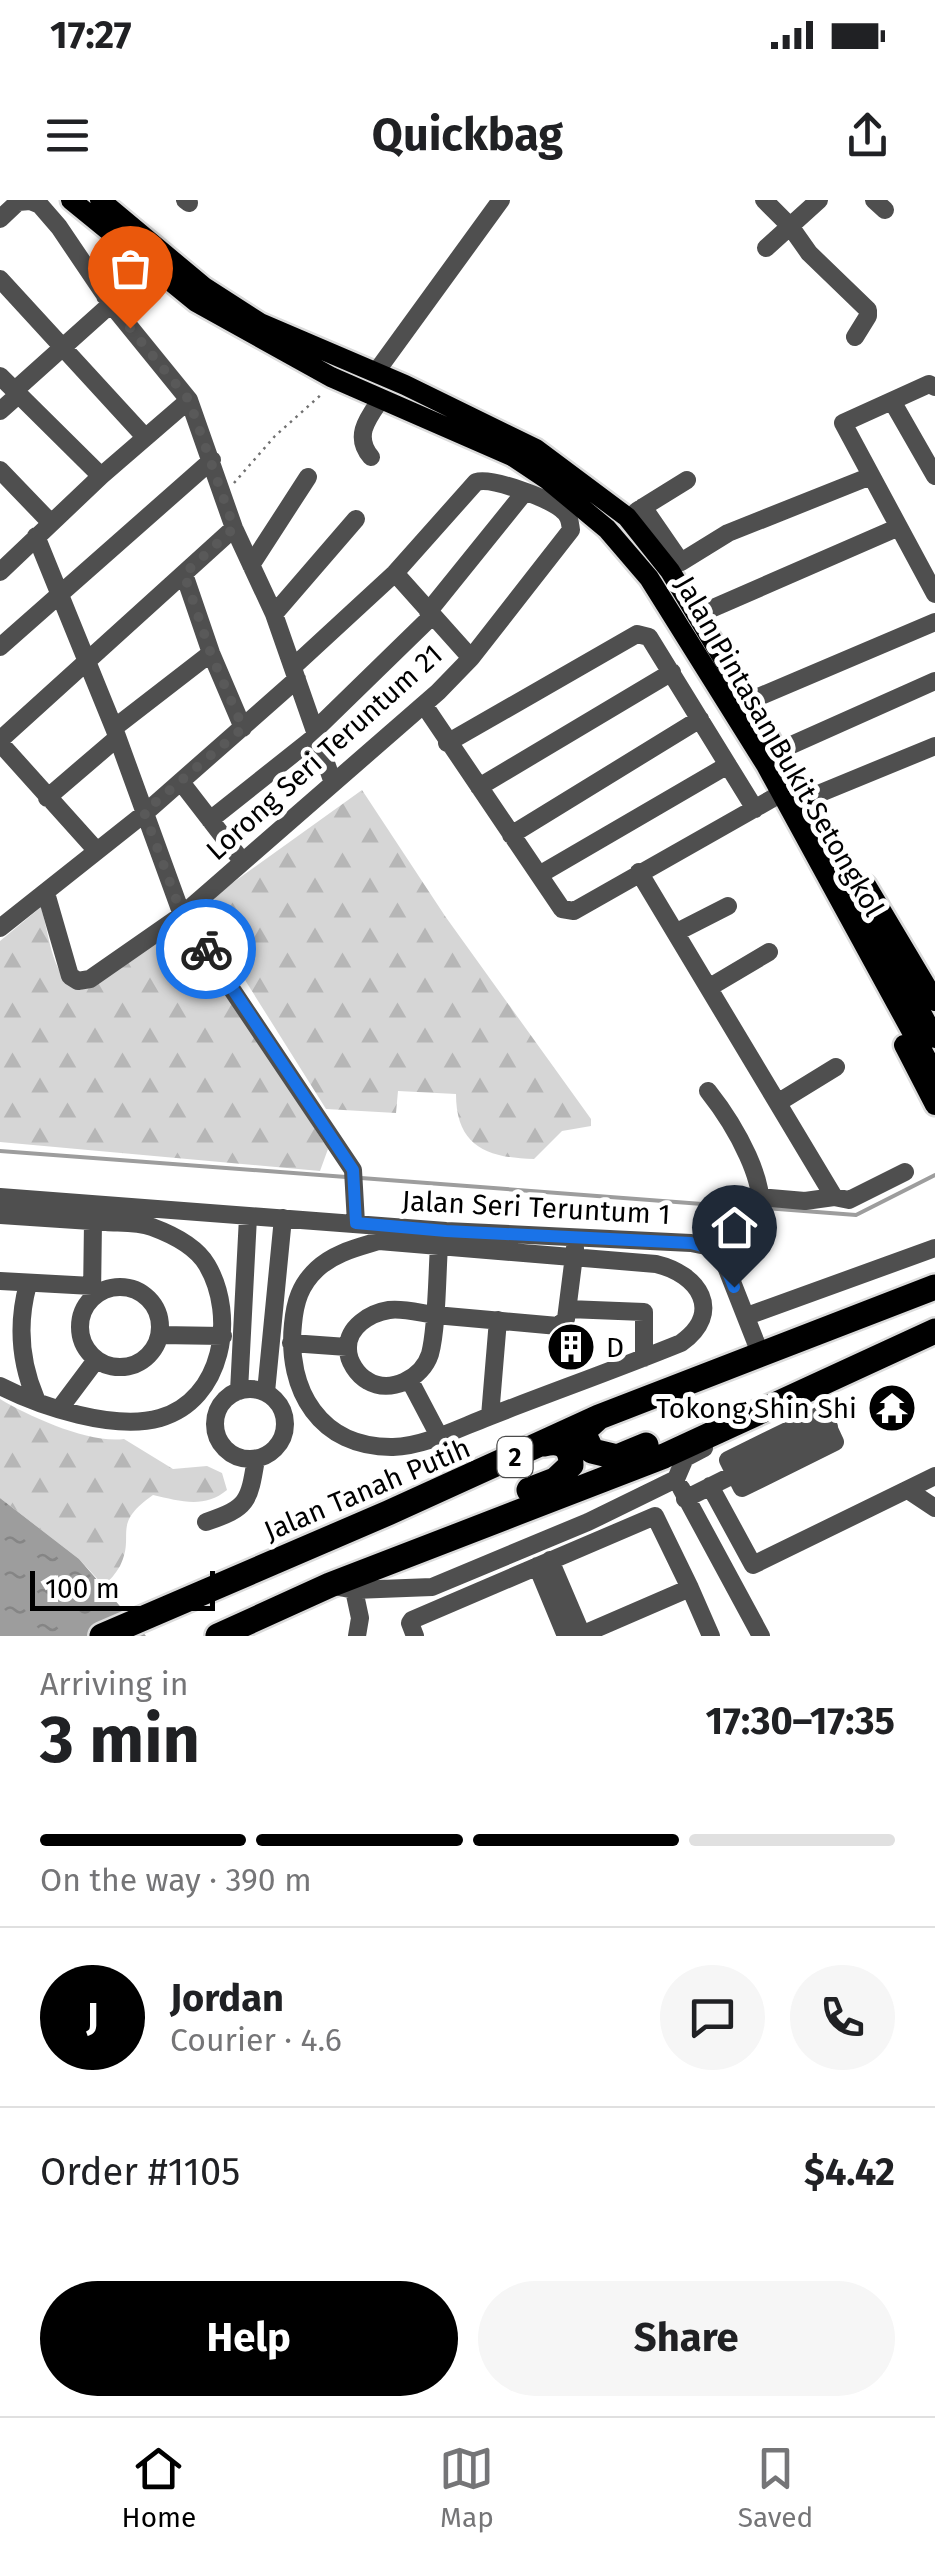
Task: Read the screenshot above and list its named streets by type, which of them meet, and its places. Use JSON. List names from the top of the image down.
{
  "streets": {
    "highway": ["2", "Jalan Tanah Putih"],
    "main road": ["Jalan Pintasan Bukit Setongkol"],
    "street": ["Lorong Seri Teruntum 21", "Jalan Seri Teruntum 1"]
  },
  "crossings": [
    ["2", "Jalan Tanah Putih"]
  ],
  "places": {
    "building": ["D"],
    "temple": ["Tokong Shin Shi"]
  },
  "scale_bar": "100 m",
  "page": {
    "status": "17:27",
    "header": "Quickbag",
    "scale": "100 m",
    "heading": ["3 min", "Arriving in", "17:30–17:35"],
    "panel": [
      "Jordan",
      "Courier · 4.6",
      "Order #1105",
      "$4.42"
    ],
    "bar": "On the way · 390 m",
    "round": "J",
    "buttons": ["Help", "Share"],
    "tabs": ["Home", "Map", "Saved"]
  }
}
